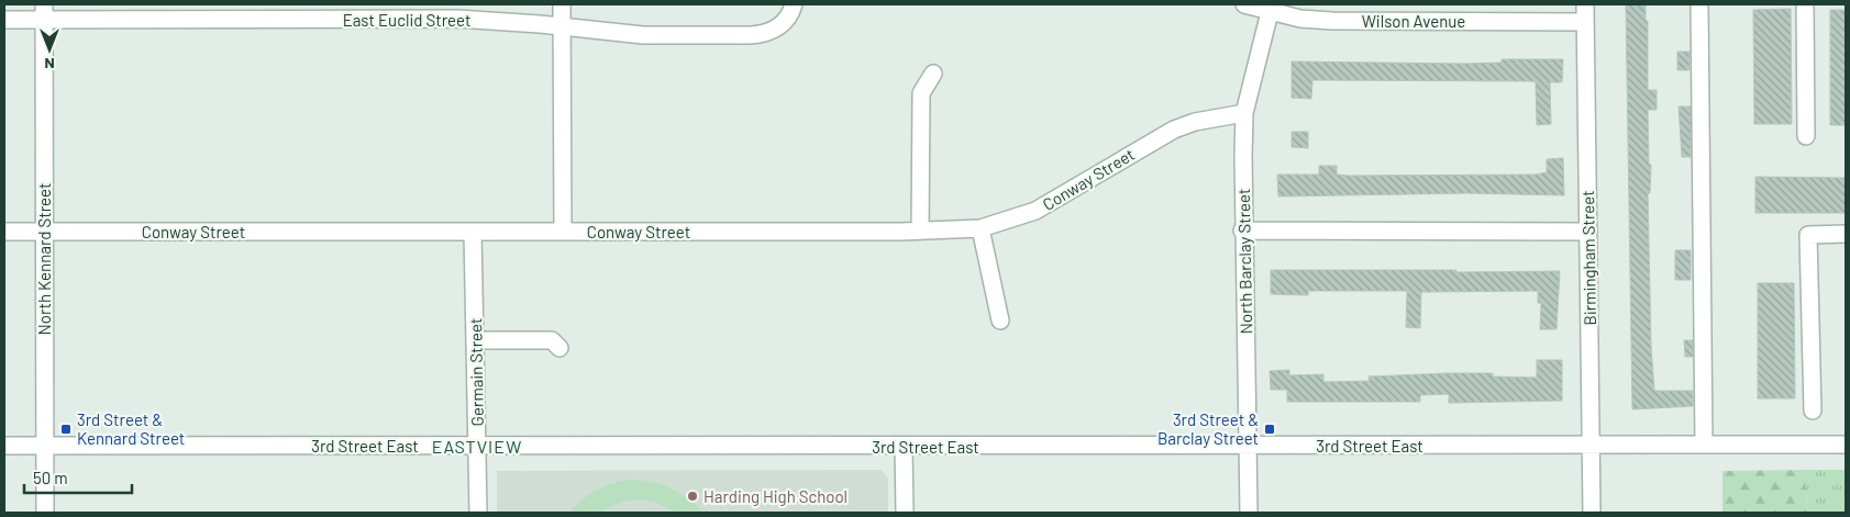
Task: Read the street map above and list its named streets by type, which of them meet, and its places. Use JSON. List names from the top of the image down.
{
  "streets": {
    "street": [
      "East Euclid Street",
      "Wilson Avenue",
      "Conway Street",
      "Birmingham Street",
      "North Kennard Street",
      "North Barclay Street",
      "Germain Street",
      "3rd Street East"
    ]
  },
  "crossings": [
    ["East Euclid Street", "North Kennard Street"],
    ["Wilson Avenue", "Birmingham Street"],
    ["Wilson Avenue", "North Barclay Street"],
    ["Conway Street", "North Kennard Street"],
    ["Conway Street", "North Barclay Street"],
    ["Conway Street", "Germain Street"],
    ["Birmingham Street", "3rd Street East"],
    ["North Kennard Street", "3rd Street East"],
    ["North Barclay Street", "3rd Street East"],
    ["Germain Street", "3rd Street East"]
  ],
  "districts": ["EASTVIEW"],
  "places": {
    "transit": ["3rd Street & Kennard Street", "3rd Street & Barclay Street"],
    "other": ["Harding High School"]
  },
  "scale_bar": "50 m",
  "north": "bottom"
}
